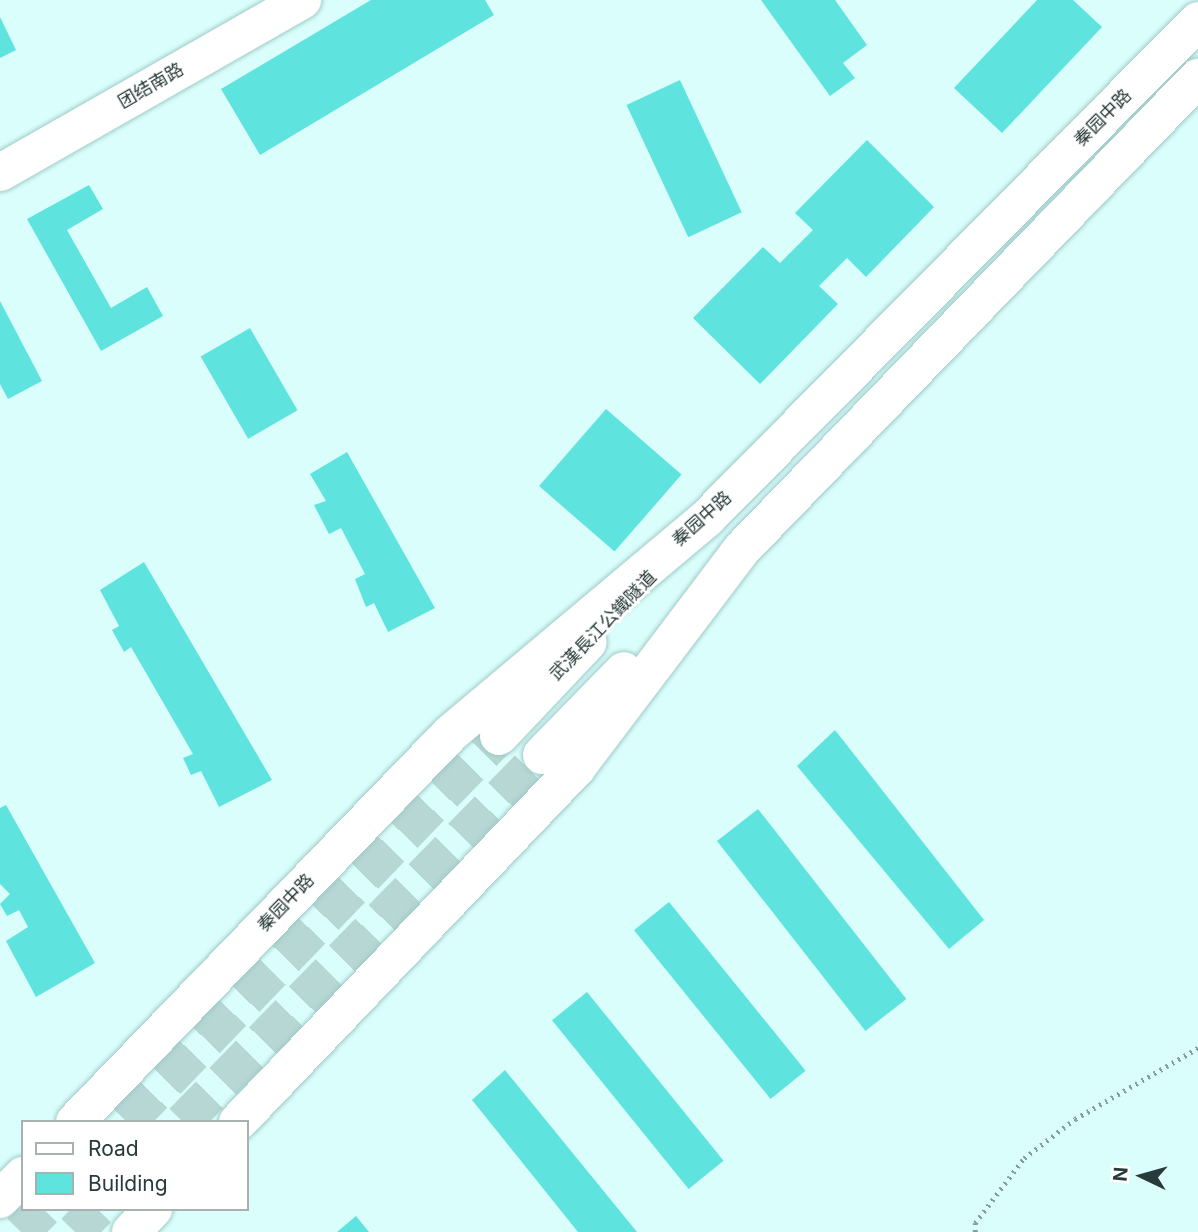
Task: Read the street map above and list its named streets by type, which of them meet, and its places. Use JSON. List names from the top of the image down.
{
  "streets": {
    "main road": ["秦园中路", "武漢長江公鐵隧道"],
    "street": ["团结南路"]
  },
  "crossings": [
    ["秦园中路", "武漢長江公鐵隧道"]
  ],
  "legend": ["Road", "Building"],
  "north": "left"
}
